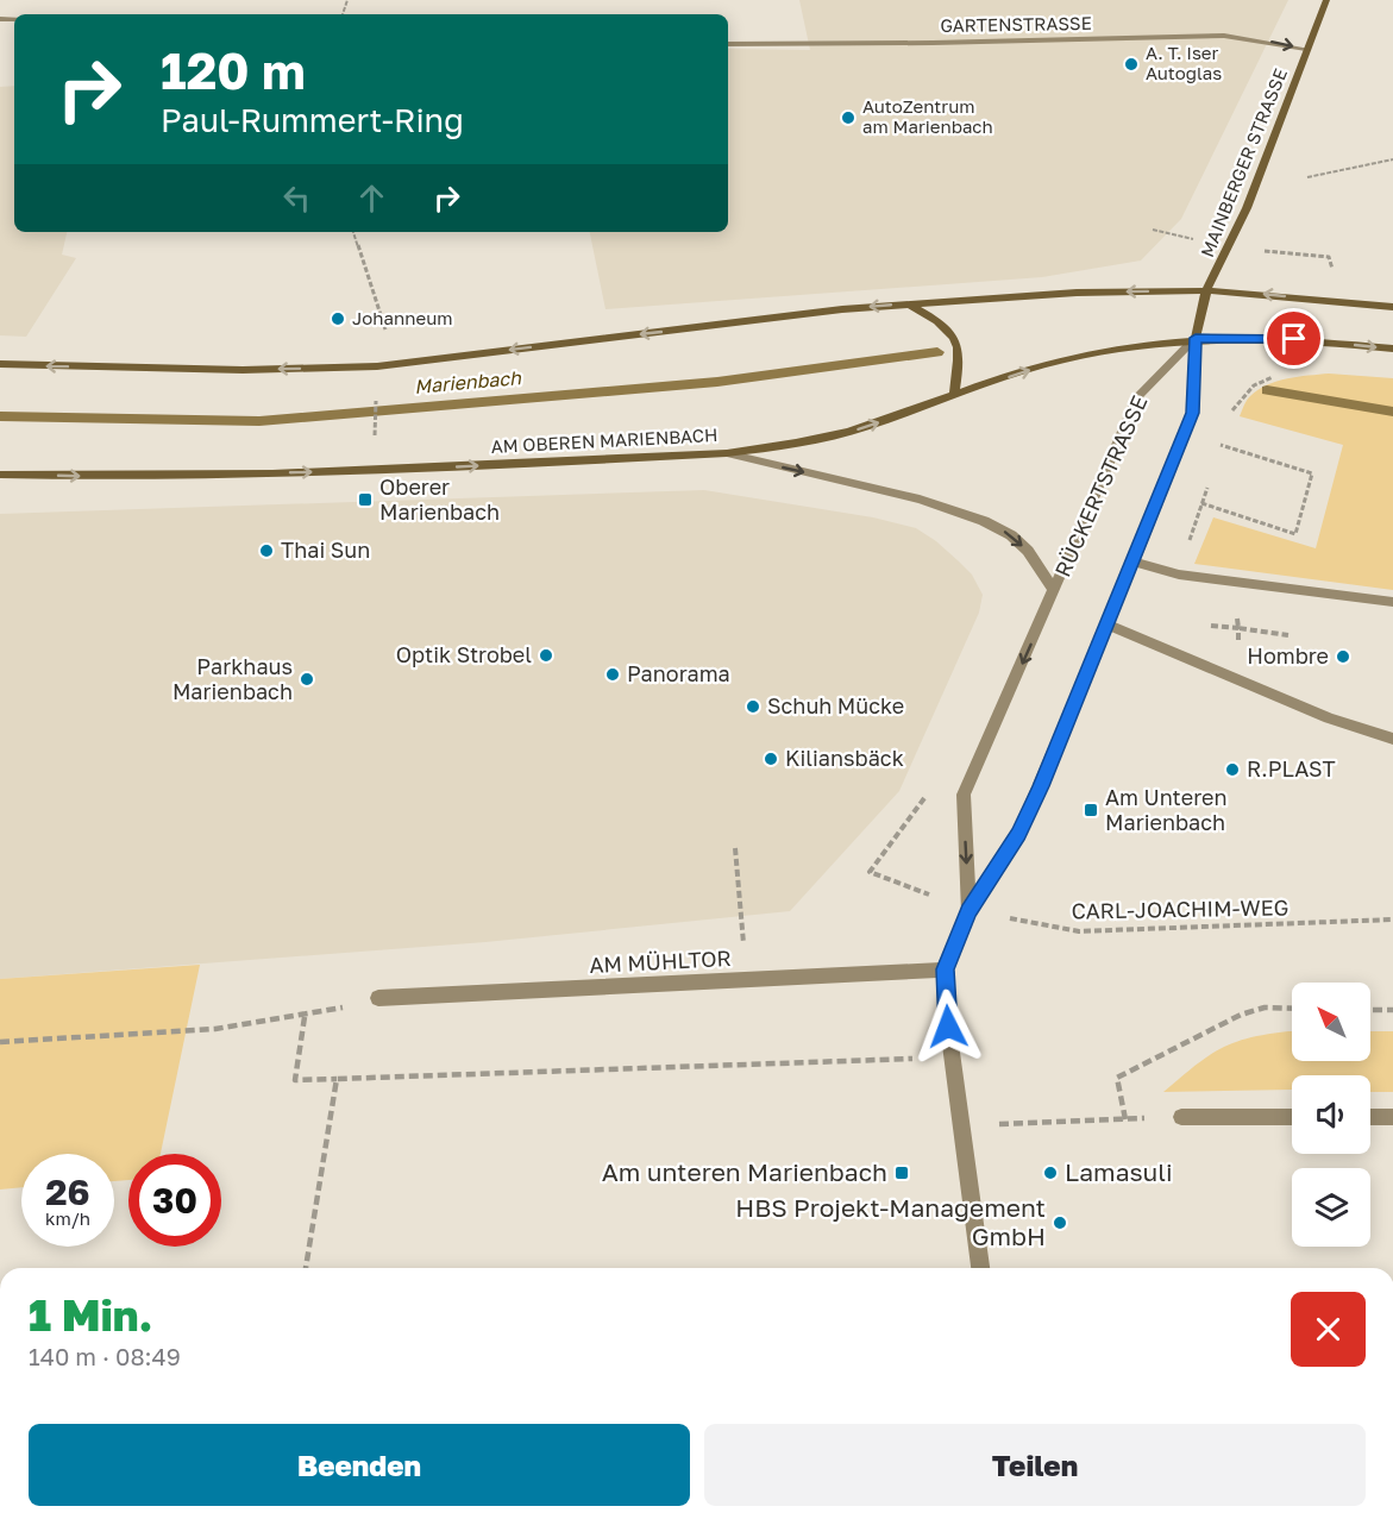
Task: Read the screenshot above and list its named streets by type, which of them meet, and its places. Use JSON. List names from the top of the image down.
{
  "streets": {
    "main road": ["MAINBERGER STRASSE", "AM OBEREN MARIENBACH"],
    "street": ["GARTENSTRASSE", "RÜCKERTSTRASSE", "AM MÜHLTOR"],
    "path": ["CARL-JOACHIM-WEG"]
  },
  "crossings": [
    ["GARTENSTRASSE", "MAINBERGER STRASSE"],
    ["MAINBERGER STRASSE", "AM OBEREN MARIENBACH"],
    ["MAINBERGER STRASSE", "RÜCKERTSTRASSE"],
    ["AM OBEREN MARIENBACH", "RÜCKERTSTRASSE"],
    ["RÜCKERTSTRASSE", "CARL-JOACHIM-WEG"],
    ["RÜCKERTSTRASSE", "AM MÜHLTOR"]
  ],
  "one_way": ["GARTENSTRASSE"],
  "water": ["Marienbach"],
  "places": {
    "other": [
      "A. T. Iser Autoglas",
      "AutoZentrum am Marienbach",
      "Johanneum",
      "Thai Sun",
      "Optik Strobel",
      "Hombre",
      "Panorama",
      "Parkhaus Marienbach",
      "Schuh Mücke",
      "Kiliansbäck",
      "R.PLAST",
      "Lamasuli",
      "HBS Projekt-Management GmbH"
    ],
    "transit": ["Oberer Marienbach", "Am Unteren Marienbach", "Am unteren Marienbach"]
  },
  "north": "top left",
  "page": {
    "turn": ["120 m", "Paul-Rummert-Ring"],
    "speed": "26 km/h",
    "limit": "30",
    "heading": ["1 Min.", "140 m · 08:49"],
    "buttons": ["Beenden", "Teilen"]
  }
}
